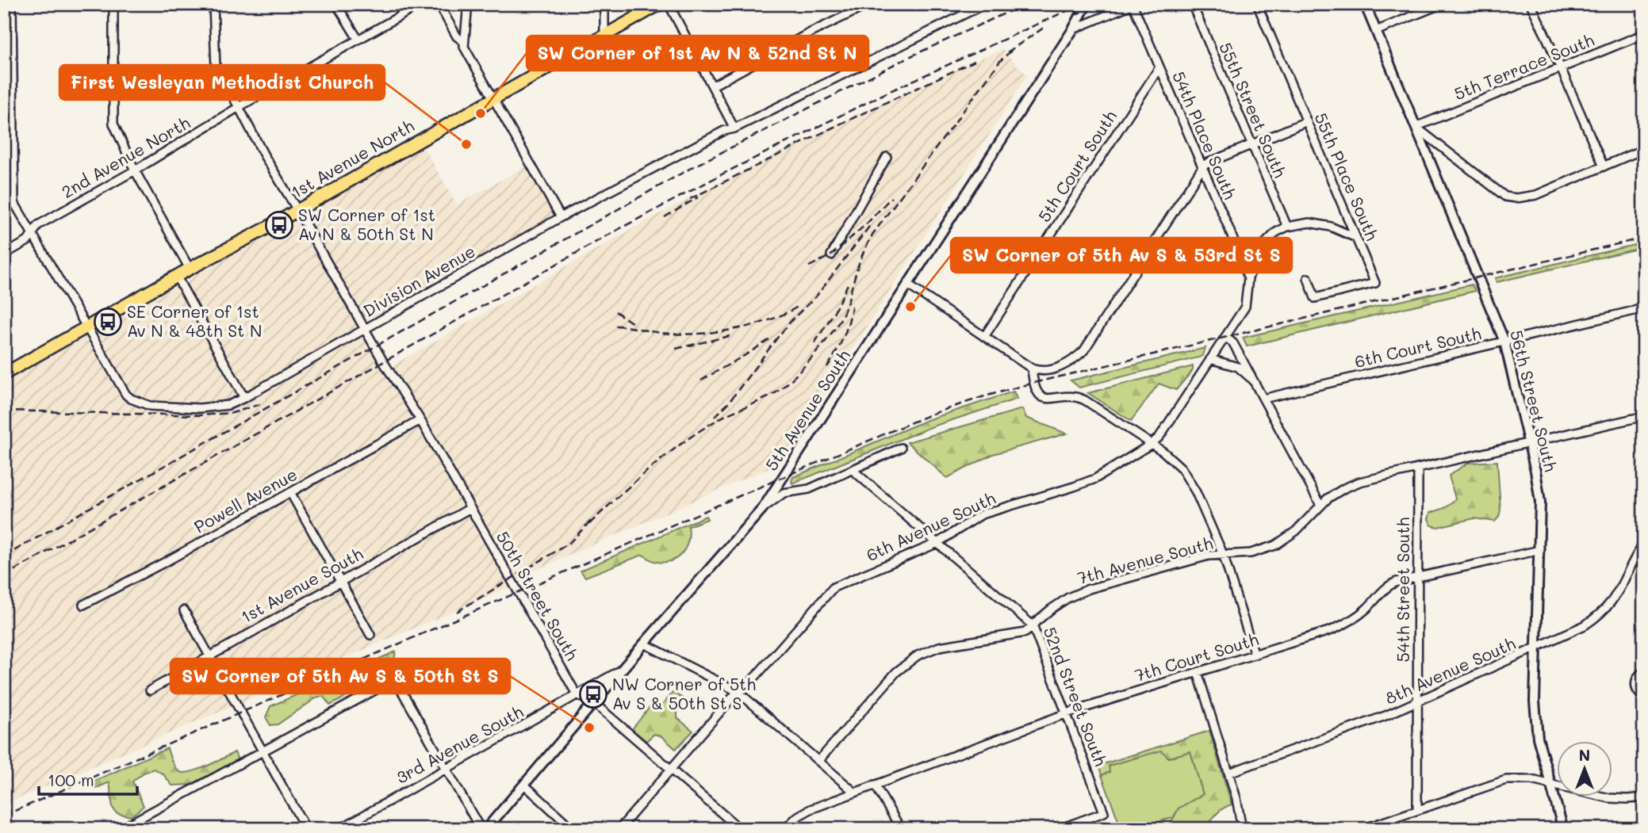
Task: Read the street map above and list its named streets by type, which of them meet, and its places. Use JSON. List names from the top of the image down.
{
  "streets": {
    "main road": ["1st Avenue North"],
    "street": [
      "5th Terrace South",
      "55th Street South",
      "54th Place South",
      "2nd Avenue North",
      "5th Court South",
      "55th Place South",
      "Division Avenue",
      "6th Court South",
      "56th Street South",
      "5th Avenue South",
      "Powell Avenue",
      "6th Avenue South",
      "7th Avenue South",
      "1st Avenue South",
      "54th Street South",
      "50th Street South",
      "7th Court South",
      "8th Avenue South",
      "52nd Street South",
      "3rd Avenue South"
    ]
  },
  "crossings": [
    ["5th Terrace South", "56th Street South"],
    ["55th Street South", "6th Avenue South"],
    ["54th Place South", "5th Court South"],
    ["54th Place South", "6th Avenue South"],
    ["2nd Avenue North", "Division Avenue"],
    ["2nd Avenue North", "50th Street South"],
    ["1st Avenue North", "Division Avenue"],
    ["1st Avenue North", "50th Street South"],
    ["Division Avenue", "50th Street South"],
    ["6th Court South", "56th Street South"],
    ["56th Street South", "7th Avenue South"],
    ["56th Street South", "7th Court South"],
    ["56th Street South", "8th Avenue South"],
    ["5th Avenue South", "3rd Avenue South"],
    ["Powell Avenue", "50th Street South"],
    ["6th Avenue South", "52nd Street South"],
    ["7th Avenue South", "54th Street South"],
    ["7th Avenue South", "52nd Street South"],
    ["1st Avenue South", "50th Street South"],
    ["54th Street South", "7th Court South"],
    ["54th Street South", "8th Avenue South"],
    ["50th Street South", "3rd Avenue South"],
    ["7th Court South", "52nd Street South"]
  ],
  "places": {
    "other": [
      "SW Corner of 1st Av N & 52nd St N",
      "First Wesleyan Methodist Church",
      "SW Corner of 5th Av S & 53rd St S",
      "SW Corner of 5th Av S & 50th St S"
    ],
    "bus stop": ["SW Corner of 1st Av N & 50th St N", "SE Corner of 1st Av N & 48th St N", "NW Corner of 5th Av S & 50th St S"]
  },
  "scale_bar": "100 m",
  "north": "top"
}
